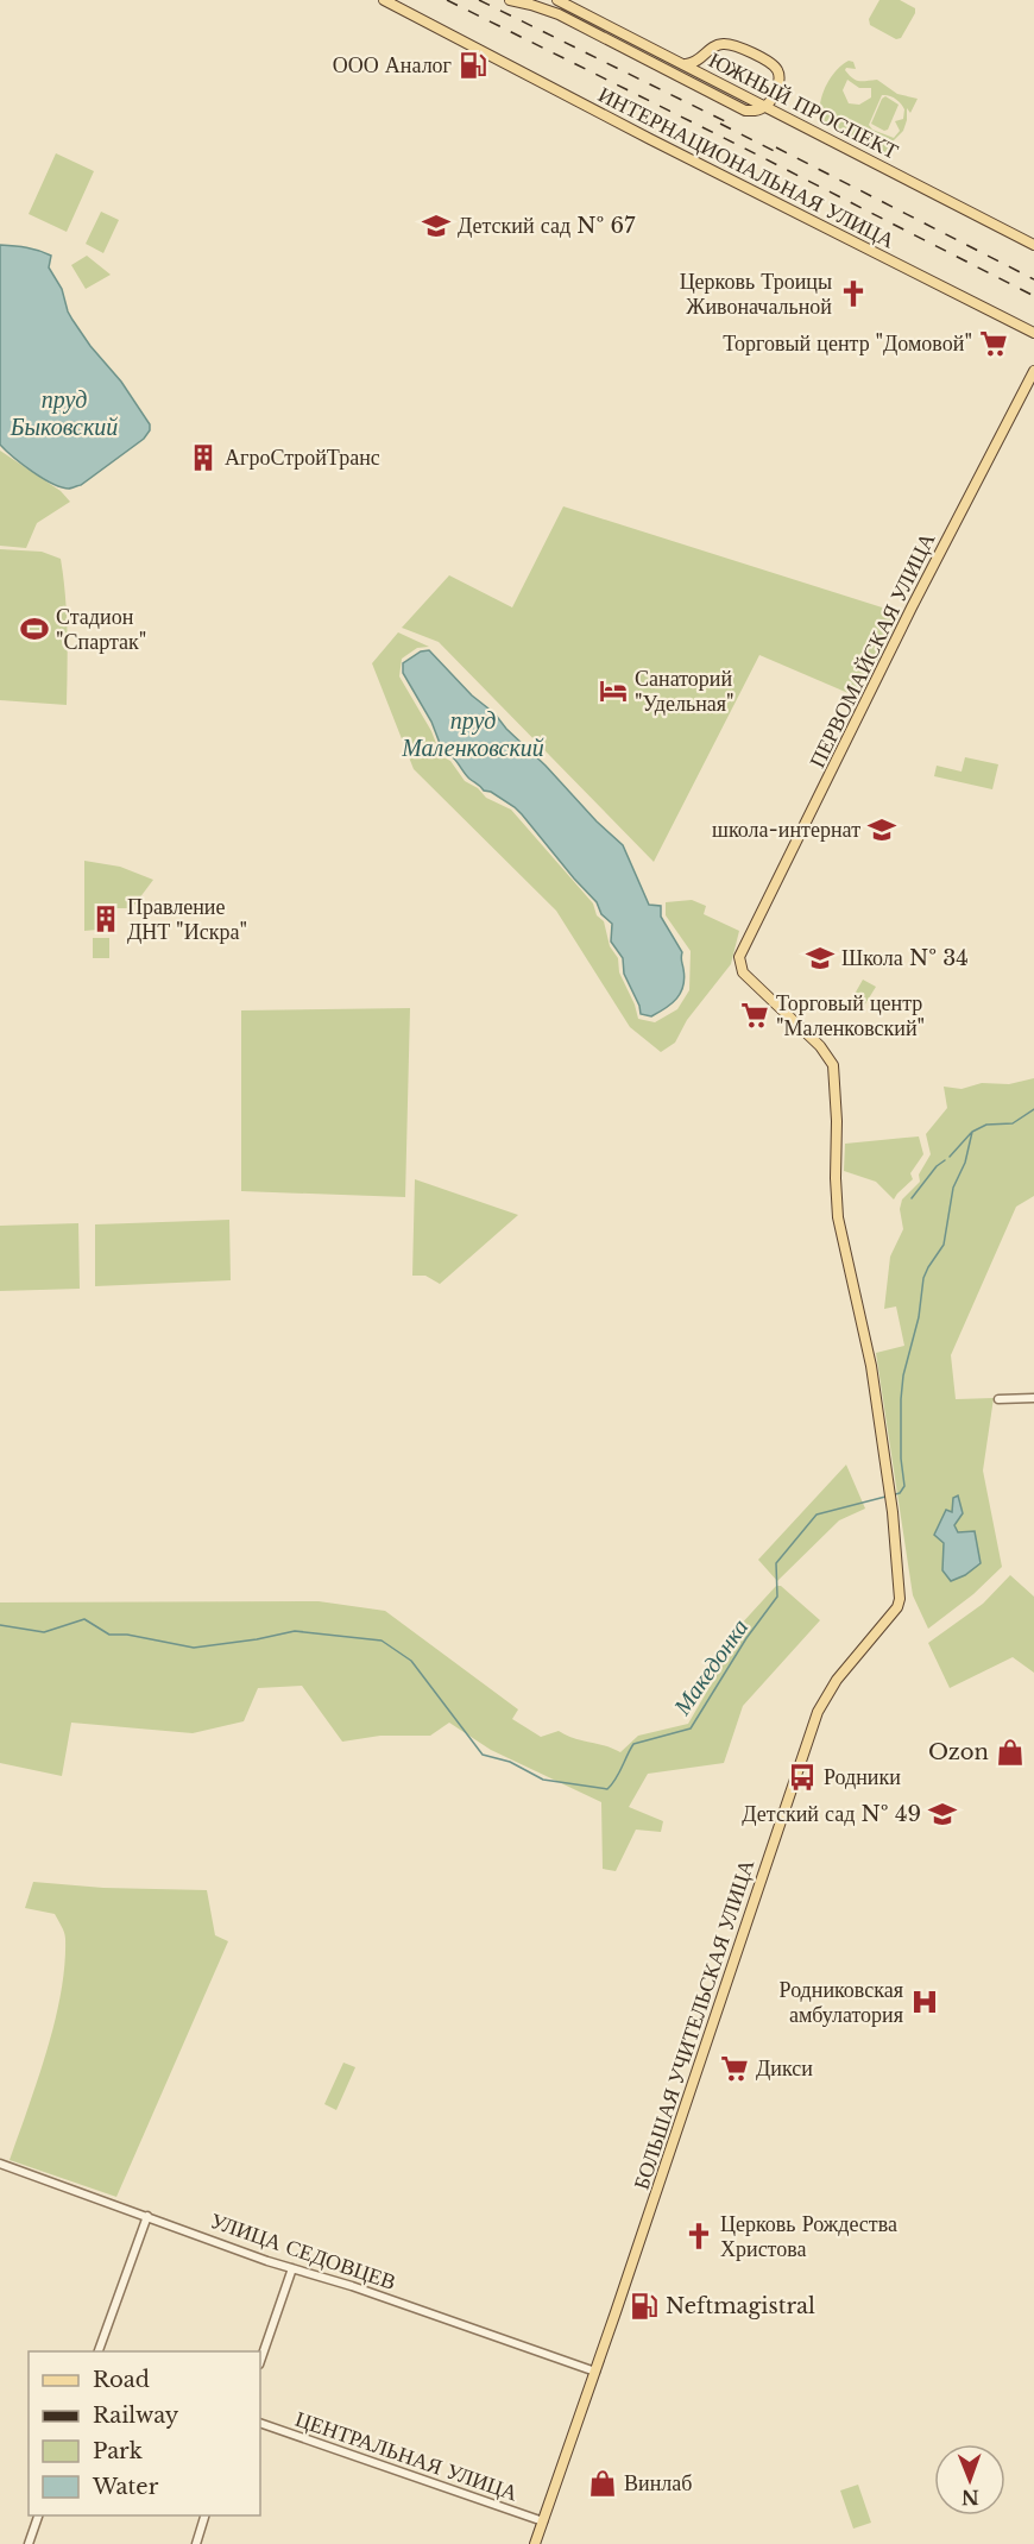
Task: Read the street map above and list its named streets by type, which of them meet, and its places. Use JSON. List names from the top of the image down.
{
  "streets": {
    "main road": [
      "ЮЖНЫЙ ПРОСПЕКТ",
      "ИНТЕРНАЦИОНАЛЬНАЯ УЛИЦА",
      "ПЕРВОМАЙСКАЯ УЛИЦА",
      "БОЛЬШАЯ УЧИТЕЛЬСКАЯ УЛИЦА"
    ],
    "street": ["УЛИЦА СЕДОВЦЕВ", "ЦЕНТРАЛЬНАЯ УЛИЦА"]
  },
  "crossings": [
    ["ПЕРВОМАЙСКАЯ УЛИЦА", "БОЛЬШАЯ УЧИТЕЛЬСКАЯ УЛИЦА"],
    ["БОЛЬШАЯ УЧИТЕЛЬСКАЯ УЛИЦА", "УЛИЦА СЕДОВЦЕВ"],
    ["БОЛЬШАЯ УЧИТЕЛЬСКАЯ УЛИЦА", "ЦЕНТРАЛЬНАЯ УЛИЦА"]
  ],
  "water": ["пруд Быковский", "пруд Маленковский", "Македонка"],
  "places": {
    "fuel station": ["ООО Аналог", "Neftmagistral"],
    "school or university": [
      "Детский сад № 67",
      "школа-интернат",
      "Школа № 34",
      "Детский сад № 49"
    ],
    "church": ["Церковь Троицы Живоначальной", "Церковь Рождества Христова"],
    "supermarket": ["Торговый центр \"Домовой\"", "Торговый центр \"Маленковский\"", "Дикси"],
    "building": ["АгроСтройТранс", "Правление ДНТ \"Искра\""],
    "sports": ["Стадион \"Спартак\""],
    "hotel": ["Санаторий \"Удельная\""],
    "shop": ["Ozon", "Винлаб"],
    "bus stop": ["Родники"],
    "hospital": ["Родниковская амбулатория"]
  },
  "legend": [
    "Road",
    "Railway",
    "Park",
    "Water"
  ],
  "north": "bottom"
}
